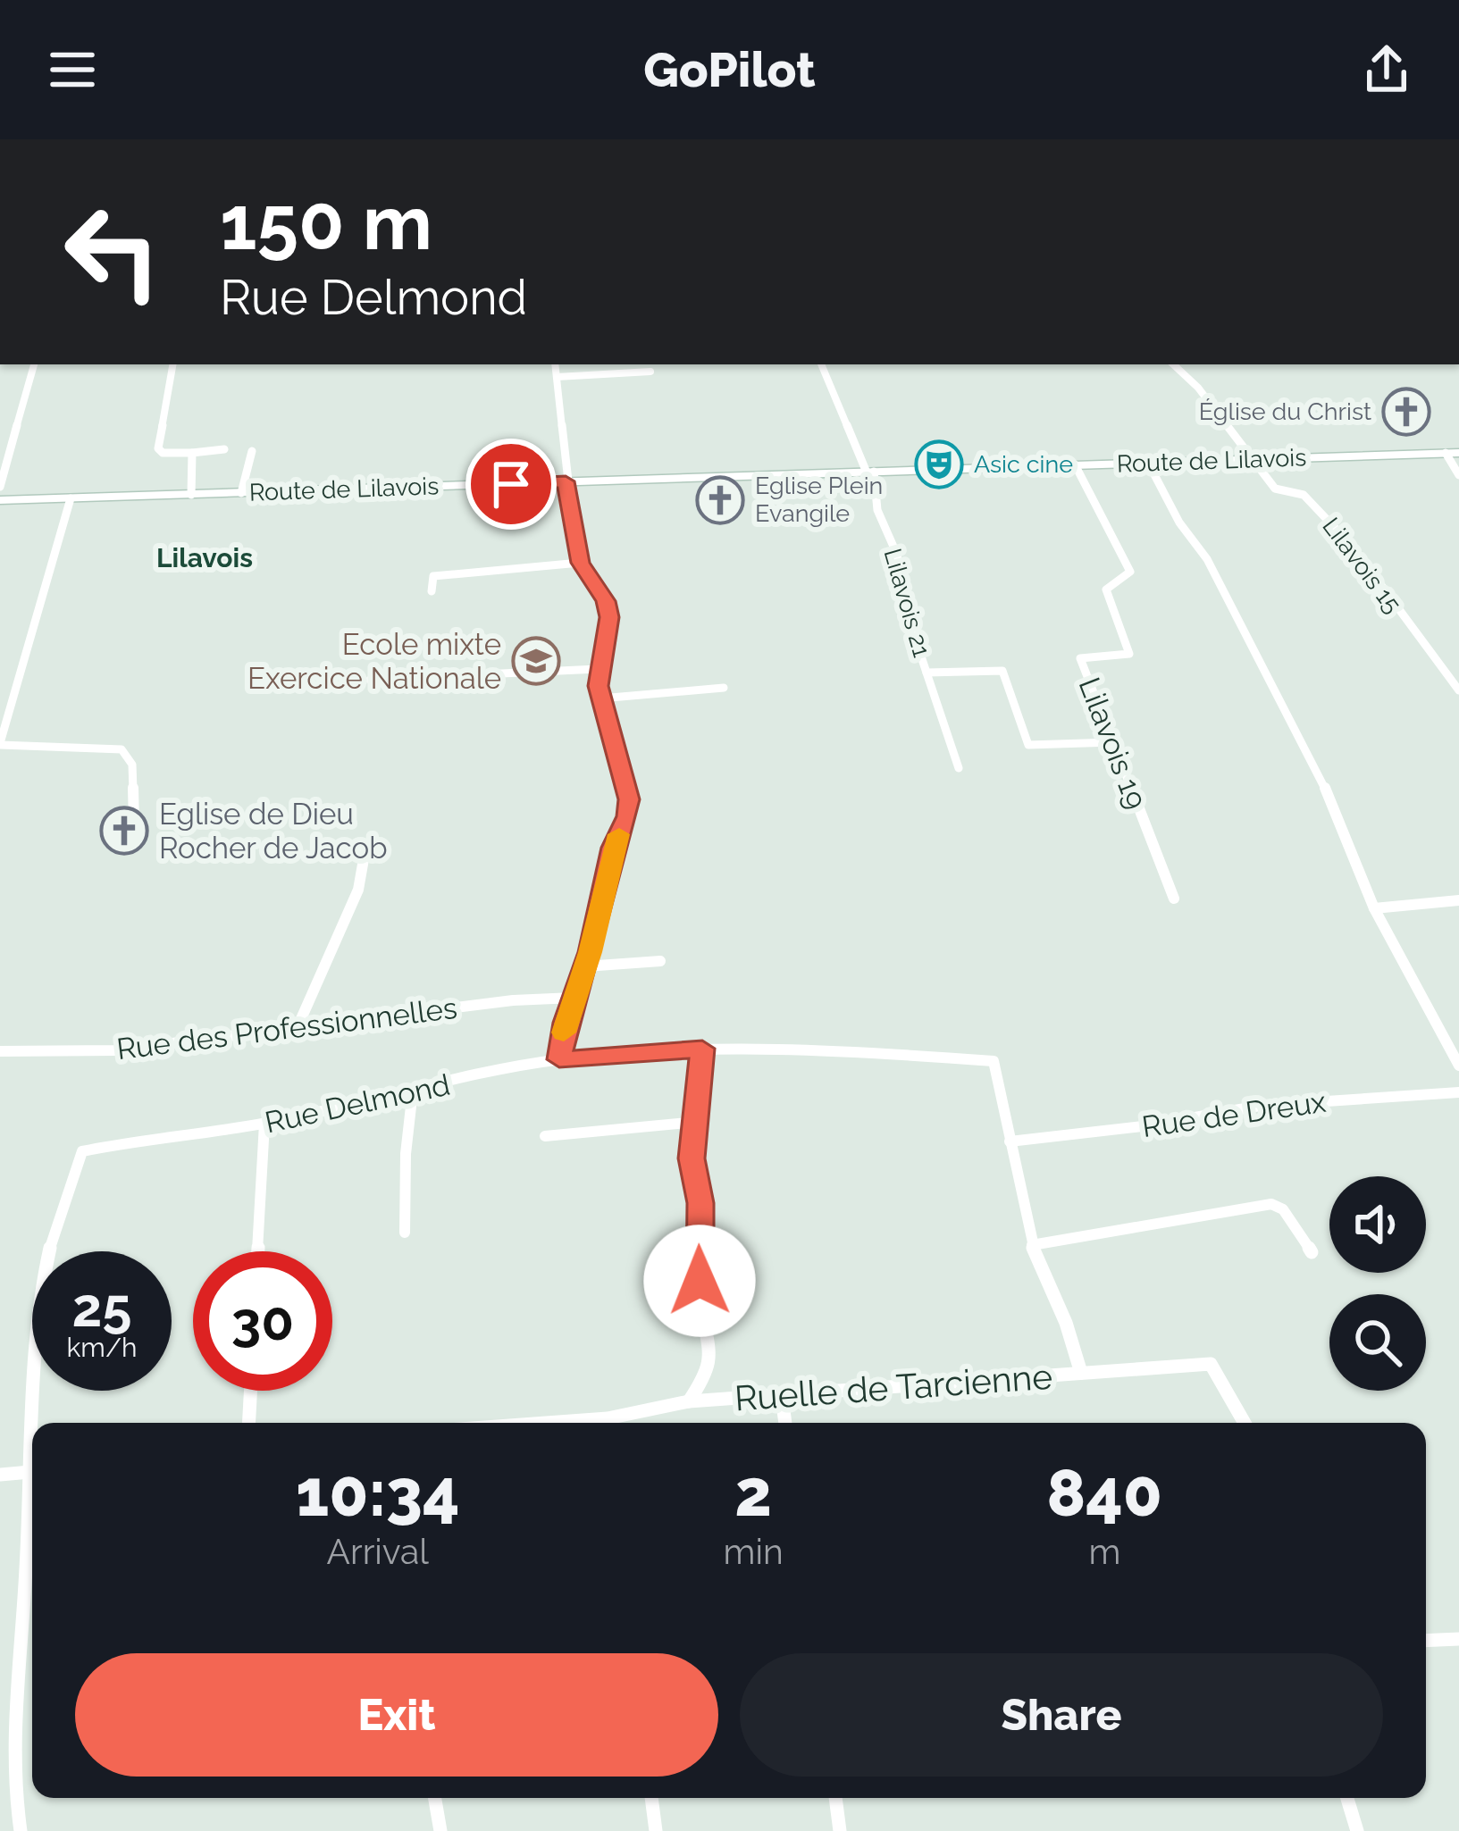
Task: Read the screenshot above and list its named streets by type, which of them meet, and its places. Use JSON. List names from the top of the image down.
{
  "streets": {
    "main road": ["Route de Lilavois"],
    "street": [
      "Lilavois 15",
      "Lilavois 21",
      "Lilavois 19",
      "Rue des Professionnelles",
      "Rue Delmond",
      "Rue de Dreux",
      "Ruelle de Tarcienne"
    ]
  },
  "crossings": [
    ["Route de Lilavois", "Lilavois 15"],
    ["Route de Lilavois", "Lilavois 21"],
    ["Route de Lilavois", "Lilavois 19"],
    ["Lilavois 21", "Lilavois 19"],
    ["Rue Delmond", "Rue de Dreux"],
    ["Rue Delmond", "Ruelle de Tarcienne"]
  ],
  "districts": ["Lilavois"],
  "places": {
    "church": ["Église du Christ", "Eglise Plein Evangile", "Eglise de Dieu Rocher de Jacob"],
    "theatre": ["Asic cine"],
    "school or university": ["Ecole mixte Exercice Nationale"]
  },
  "page": {
    "header": "GoPilot",
    "turn": ["150 m", "Rue Delmond"],
    "speed": "25 km/h",
    "limit": "30",
    "eta": [
      "10:34",
      "Arrival",
      "2",
      "min",
      "840",
      "m"
    ],
    "buttons": ["Exit", "Share"]
  }
}
